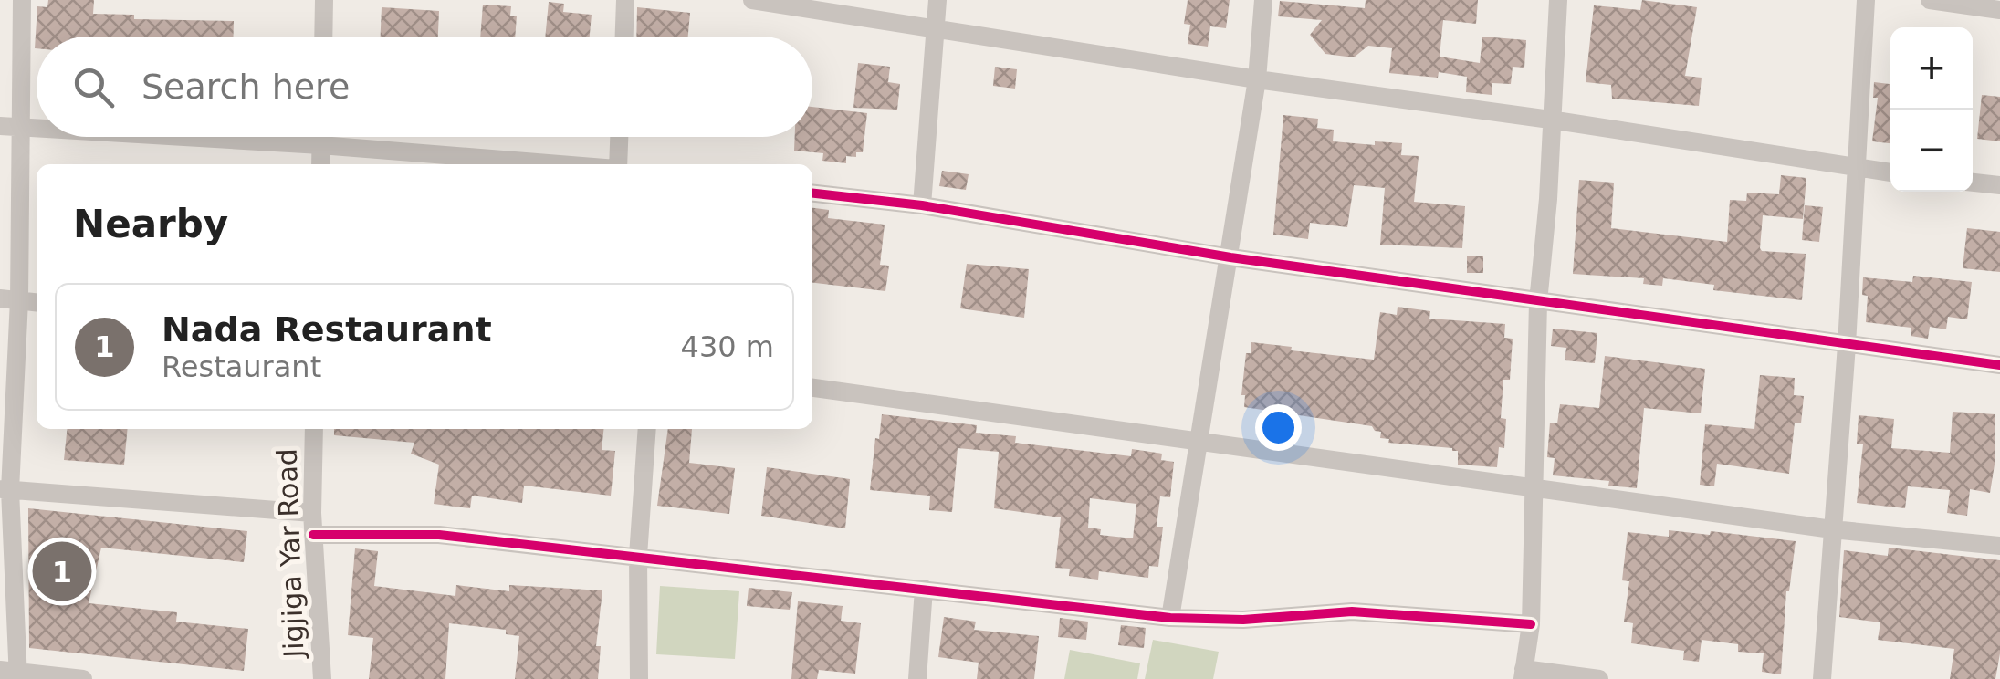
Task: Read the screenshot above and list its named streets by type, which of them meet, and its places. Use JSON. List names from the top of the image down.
{
  "streets": {
    "street": ["Jigjiga Yar Road"]
  },
  "page": {
    "map_buttons": ["+", "−"],
    "search": "Search here",
    "heading": "Nearby",
    "list": [
      {
        "mark": "1",
        "name": "Nada Restaurant",
        "note": "Restaurant",
        "value": "430 m"
      }
    ],
    "pins": "1"
  }
}
